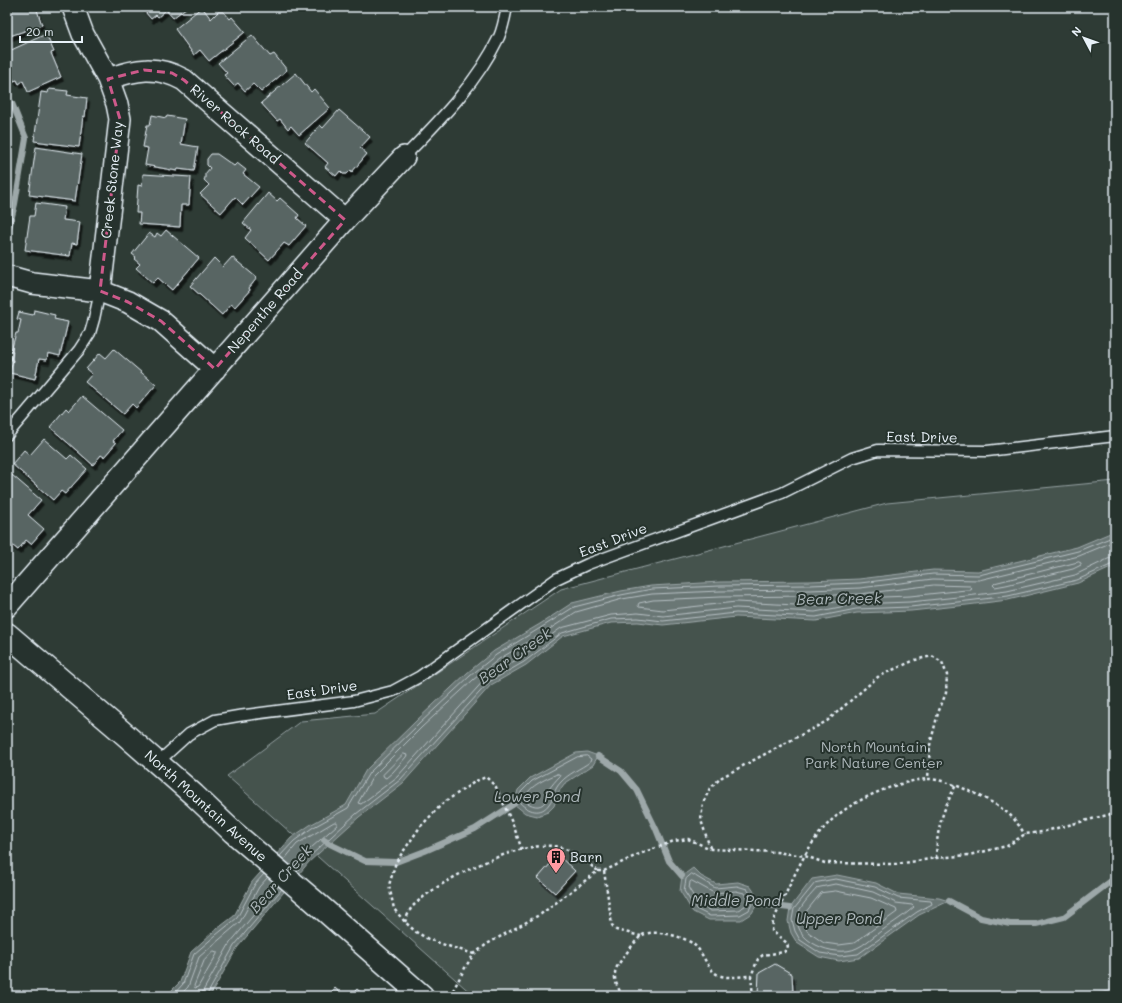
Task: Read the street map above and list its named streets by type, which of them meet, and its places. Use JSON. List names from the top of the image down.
{
  "streets": {
    "street": [
      "River Rock Road",
      "Creek Stone Way",
      "Nepenthe Road",
      "North Mountain Avenue"
    ],
    "lane": ["East Drive"]
  },
  "crossings": [
    ["River Rock Road", "Creek Stone Way"],
    ["River Rock Road", "Nepenthe Road"],
    ["East Drive", "North Mountain Avenue"]
  ],
  "water": [
    "Bear Creek",
    "Lower Pond",
    "Middle Pond",
    "Upper Pond"
  ],
  "parks": ["North Mountain Park Nature Center"],
  "places": {
    "building": ["Barn"]
  },
  "scale_bar": "20 m",
  "north": "top left"
}
